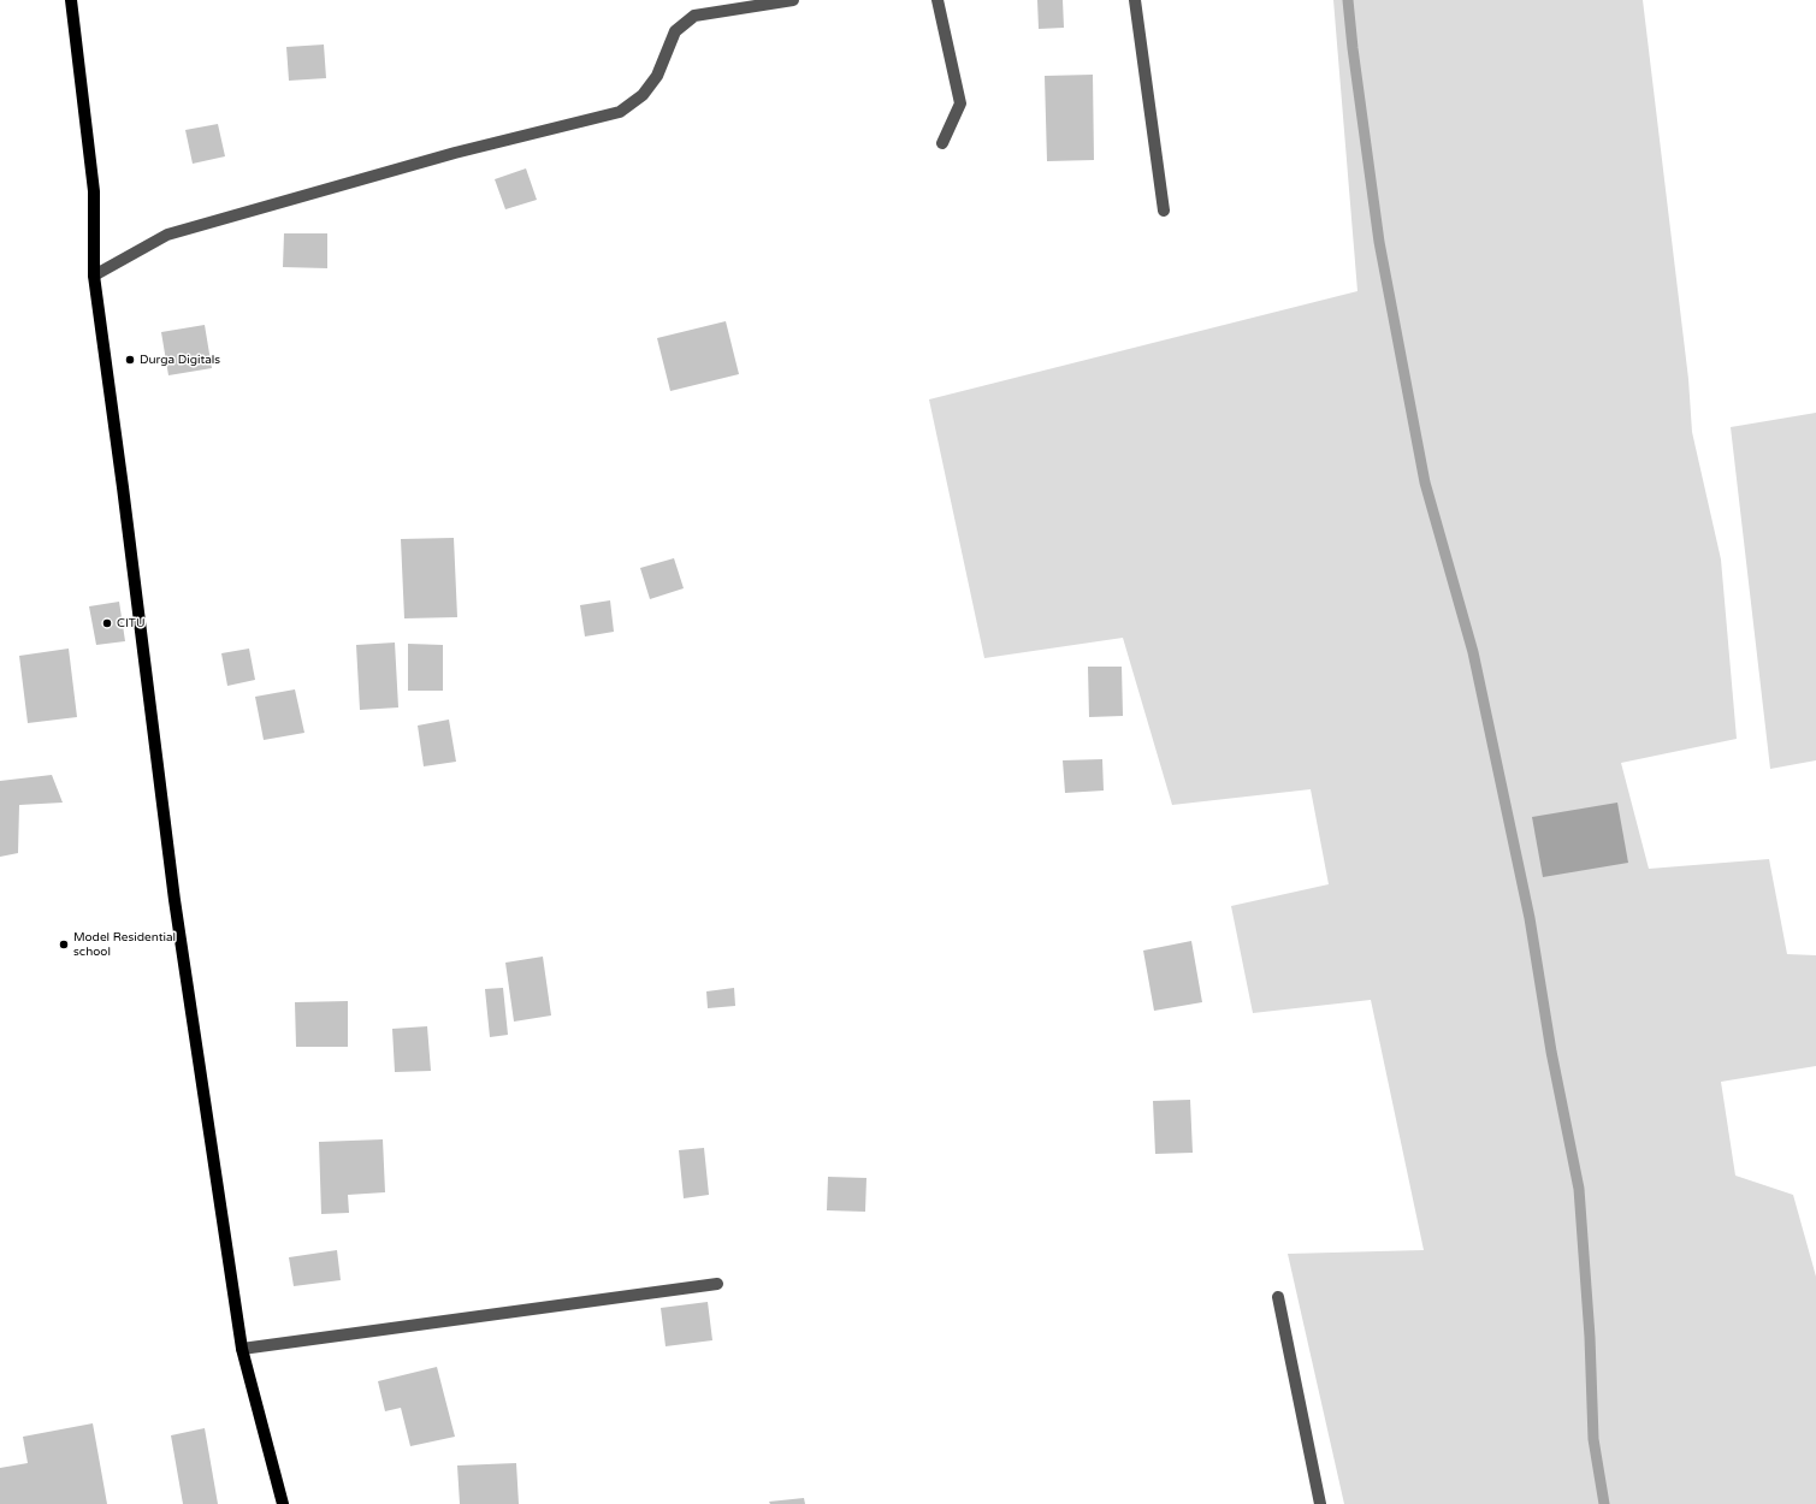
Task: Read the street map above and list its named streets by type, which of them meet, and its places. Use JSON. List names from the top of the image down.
{
  "places": ["Durga Digitals", "CITU", "Model Residential school"]
}
